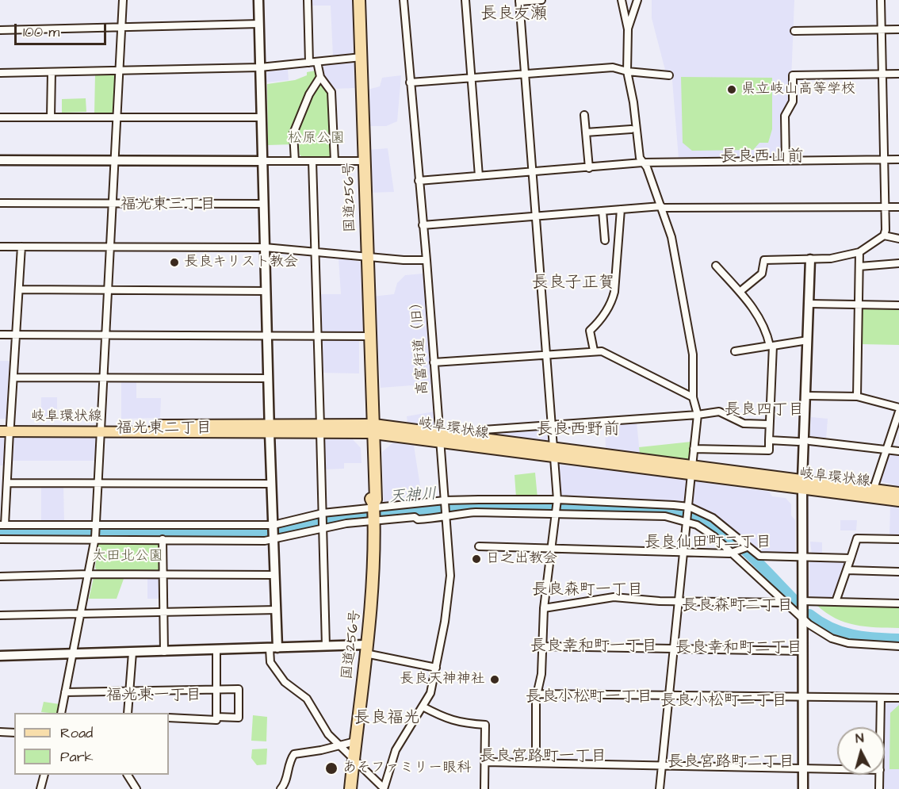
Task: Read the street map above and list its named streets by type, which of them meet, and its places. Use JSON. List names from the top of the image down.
{
  "streets": {
    "highway": ["国道256号"],
    "main road": ["岐阜環状線"],
    "street": ["高富街道（旧）"]
  },
  "crossings": [
    ["国道256号", "岐阜環状線"],
    ["高富街道（旧）", "岐阜環状線"]
  ],
  "districts": [
    "長良友瀬",
    "長良西山前",
    "福光東三丁目",
    "長良子正賀",
    "長良四丁目",
    "福光東二丁目",
    "長良西野前",
    "長良仙田町二丁目",
    "長良森町一丁目",
    "長良森町二丁目",
    "長良幸和町一丁目",
    "長良幸和町二丁目",
    "福光東一丁目",
    "長良小松町一丁目",
    "長良小松町二丁目",
    "長良福光",
    "長良宮路町一丁目",
    "長良宮路町二丁目"
  ],
  "water": ["天神川"],
  "parks": ["松原公園", "太田北公園"],
  "places": [
    "県立岐山高等学校",
    "長良キリスト教会",
    "日之出教会",
    "長良天神神社",
    "あそファミリー眼科"
  ],
  "legend": ["Road", "Park"],
  "scale_bar": "100 m",
  "north": "top"
}
